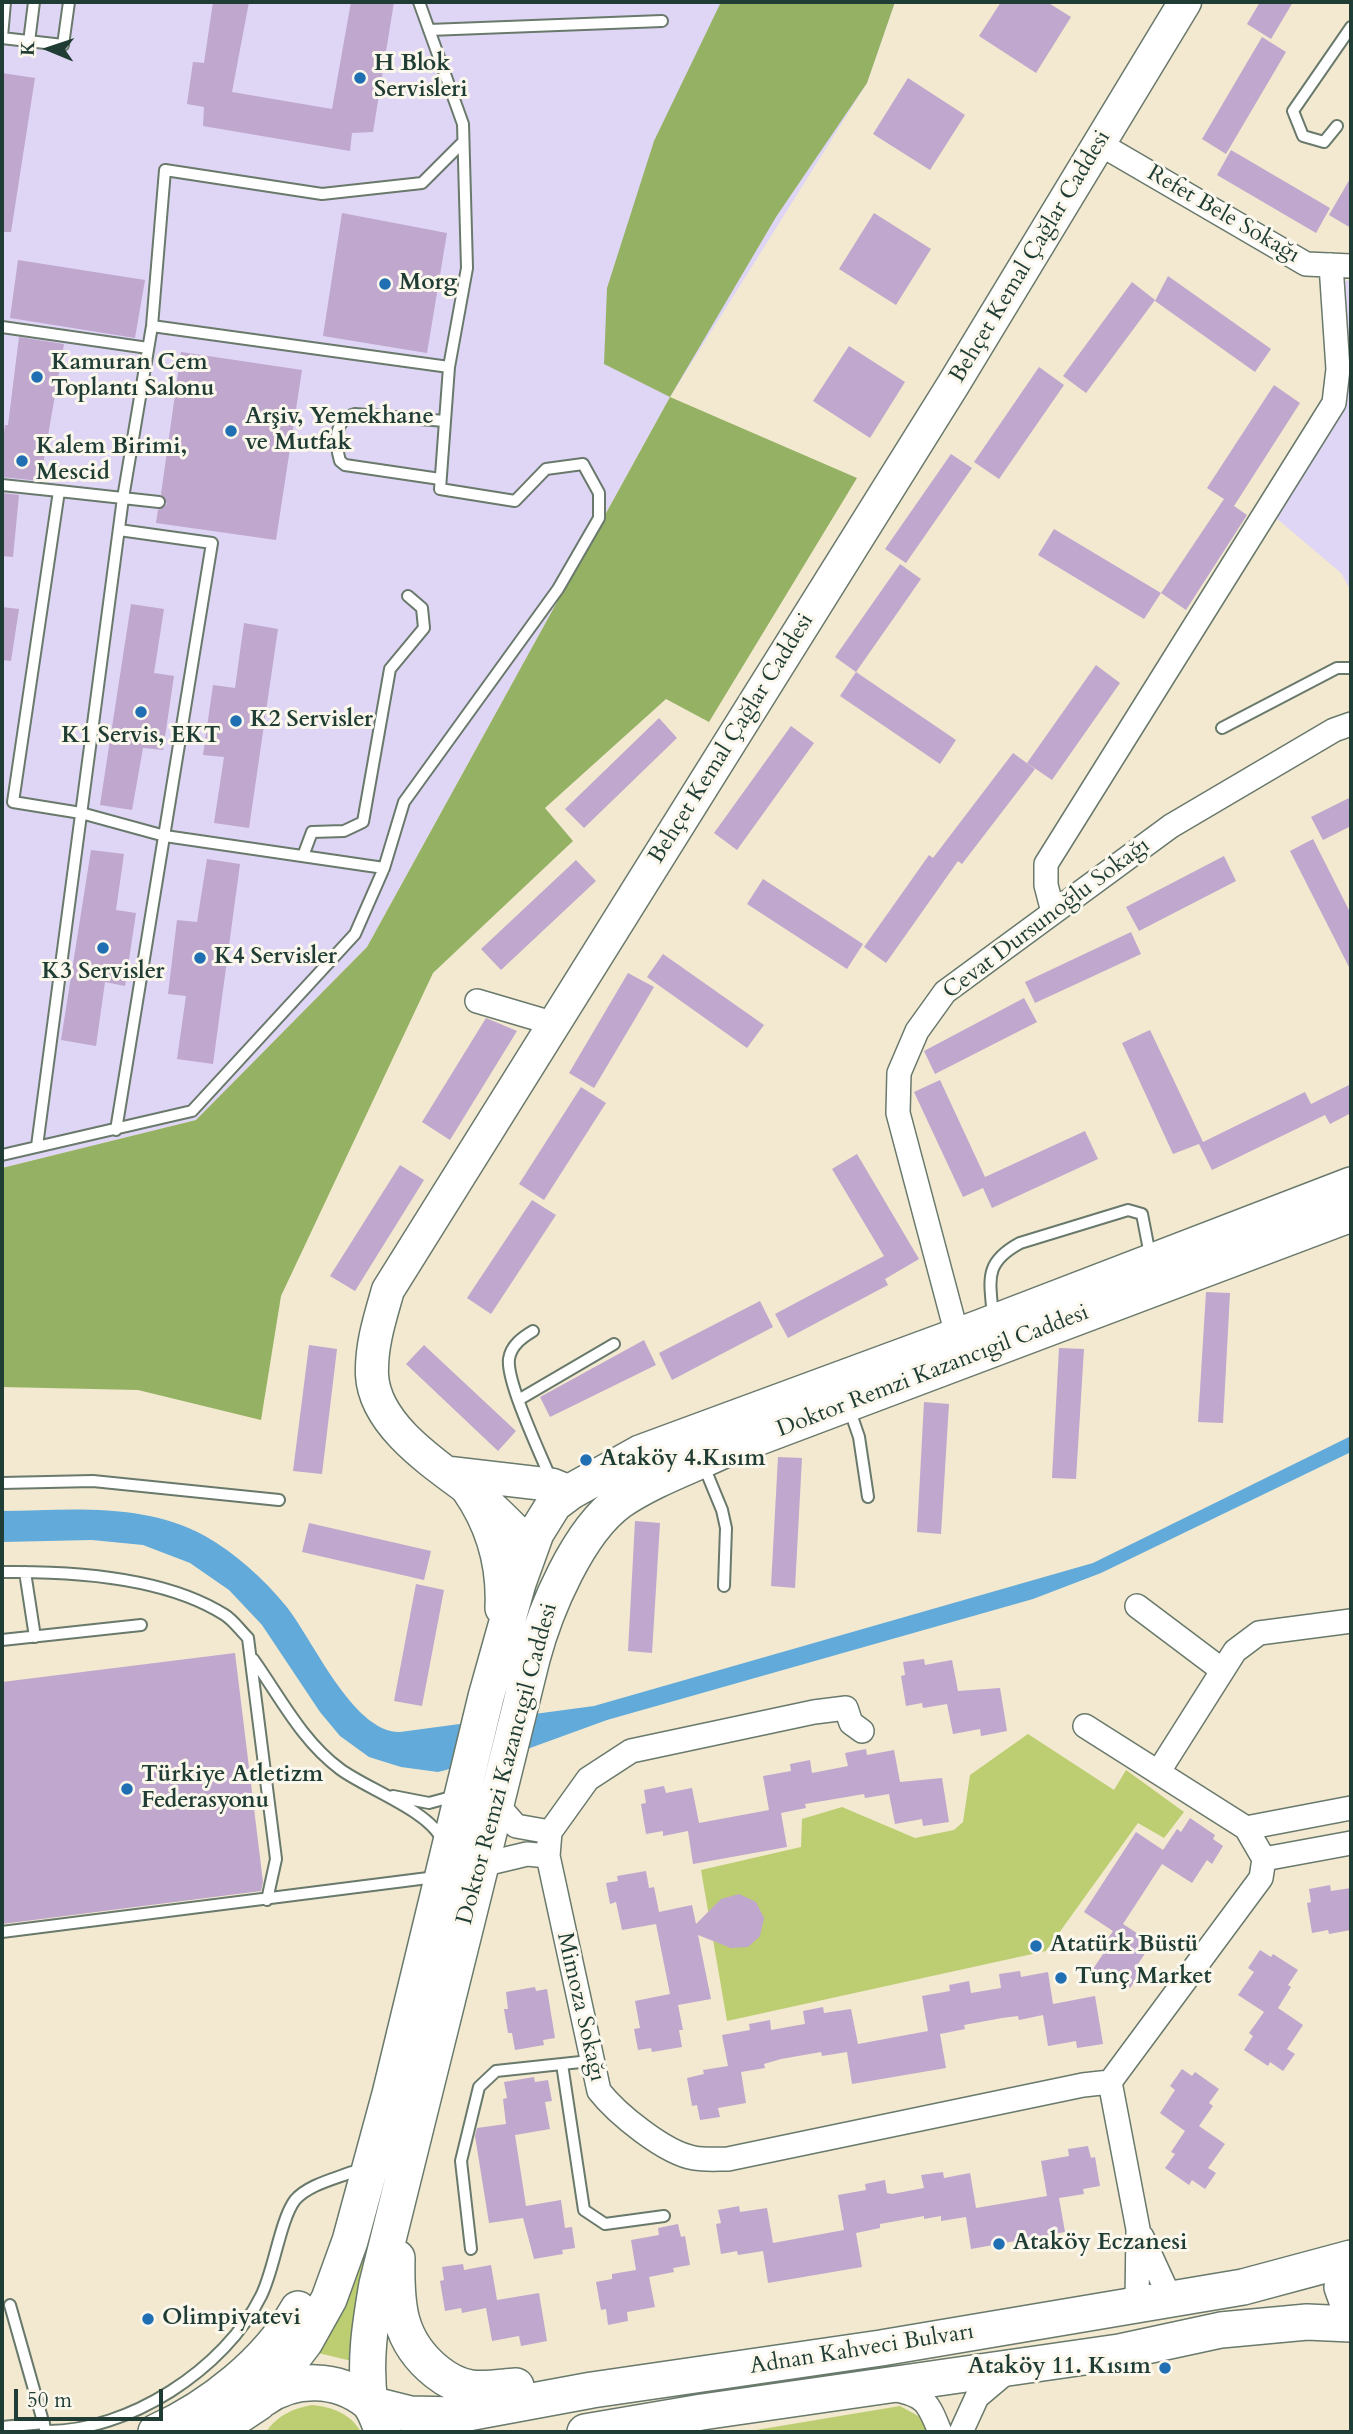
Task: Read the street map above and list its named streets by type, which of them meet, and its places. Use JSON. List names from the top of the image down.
{
  "streets": {
    "main road": ["Behçet Kemal Çağlar Caddesi", "Doktor Remzi Kazancıgil Caddesi", "Adnan Kahveci Bulvarı"],
    "street": ["Refet Bele Sokağı", "Cevat Dursunoğlu Sokağı", "Mimoza Sokağı"]
  },
  "crossings": [
    ["Refet Bele Sokağı", "Behçet Kemal Çağlar Caddesi"],
    ["Behçet Kemal Çağlar Caddesi", "Doktor Remzi Kazancıgil Caddesi"],
    ["Cevat Dursunoğlu Sokağı", "Doktor Remzi Kazancıgil Caddesi"],
    ["Doktor Remzi Kazancıgil Caddesi", "Adnan Kahveci Bulvarı"]
  ],
  "places": [
    "H Blok Servisleri",
    "Morg",
    "Kamuran Cem Toplantı Salonu",
    "Arşiv, Yemekhane ve Mutfak",
    "Kalem Birimi, Mescid",
    "K1 Servis, EKT",
    "K2 Servisler",
    "K3 Servisler",
    "K4 Servisler",
    "Ataköy 4.Kısım",
    "Türkiye Atletizm Federasyonu",
    "Atatürk Büstü",
    "Tunç Market",
    "Ataköy Eczanesi",
    "Olimpiyatevi",
    "Ataköy 11. Kısım"
  ],
  "scale_bar": "50 m",
  "north": "left"
}
